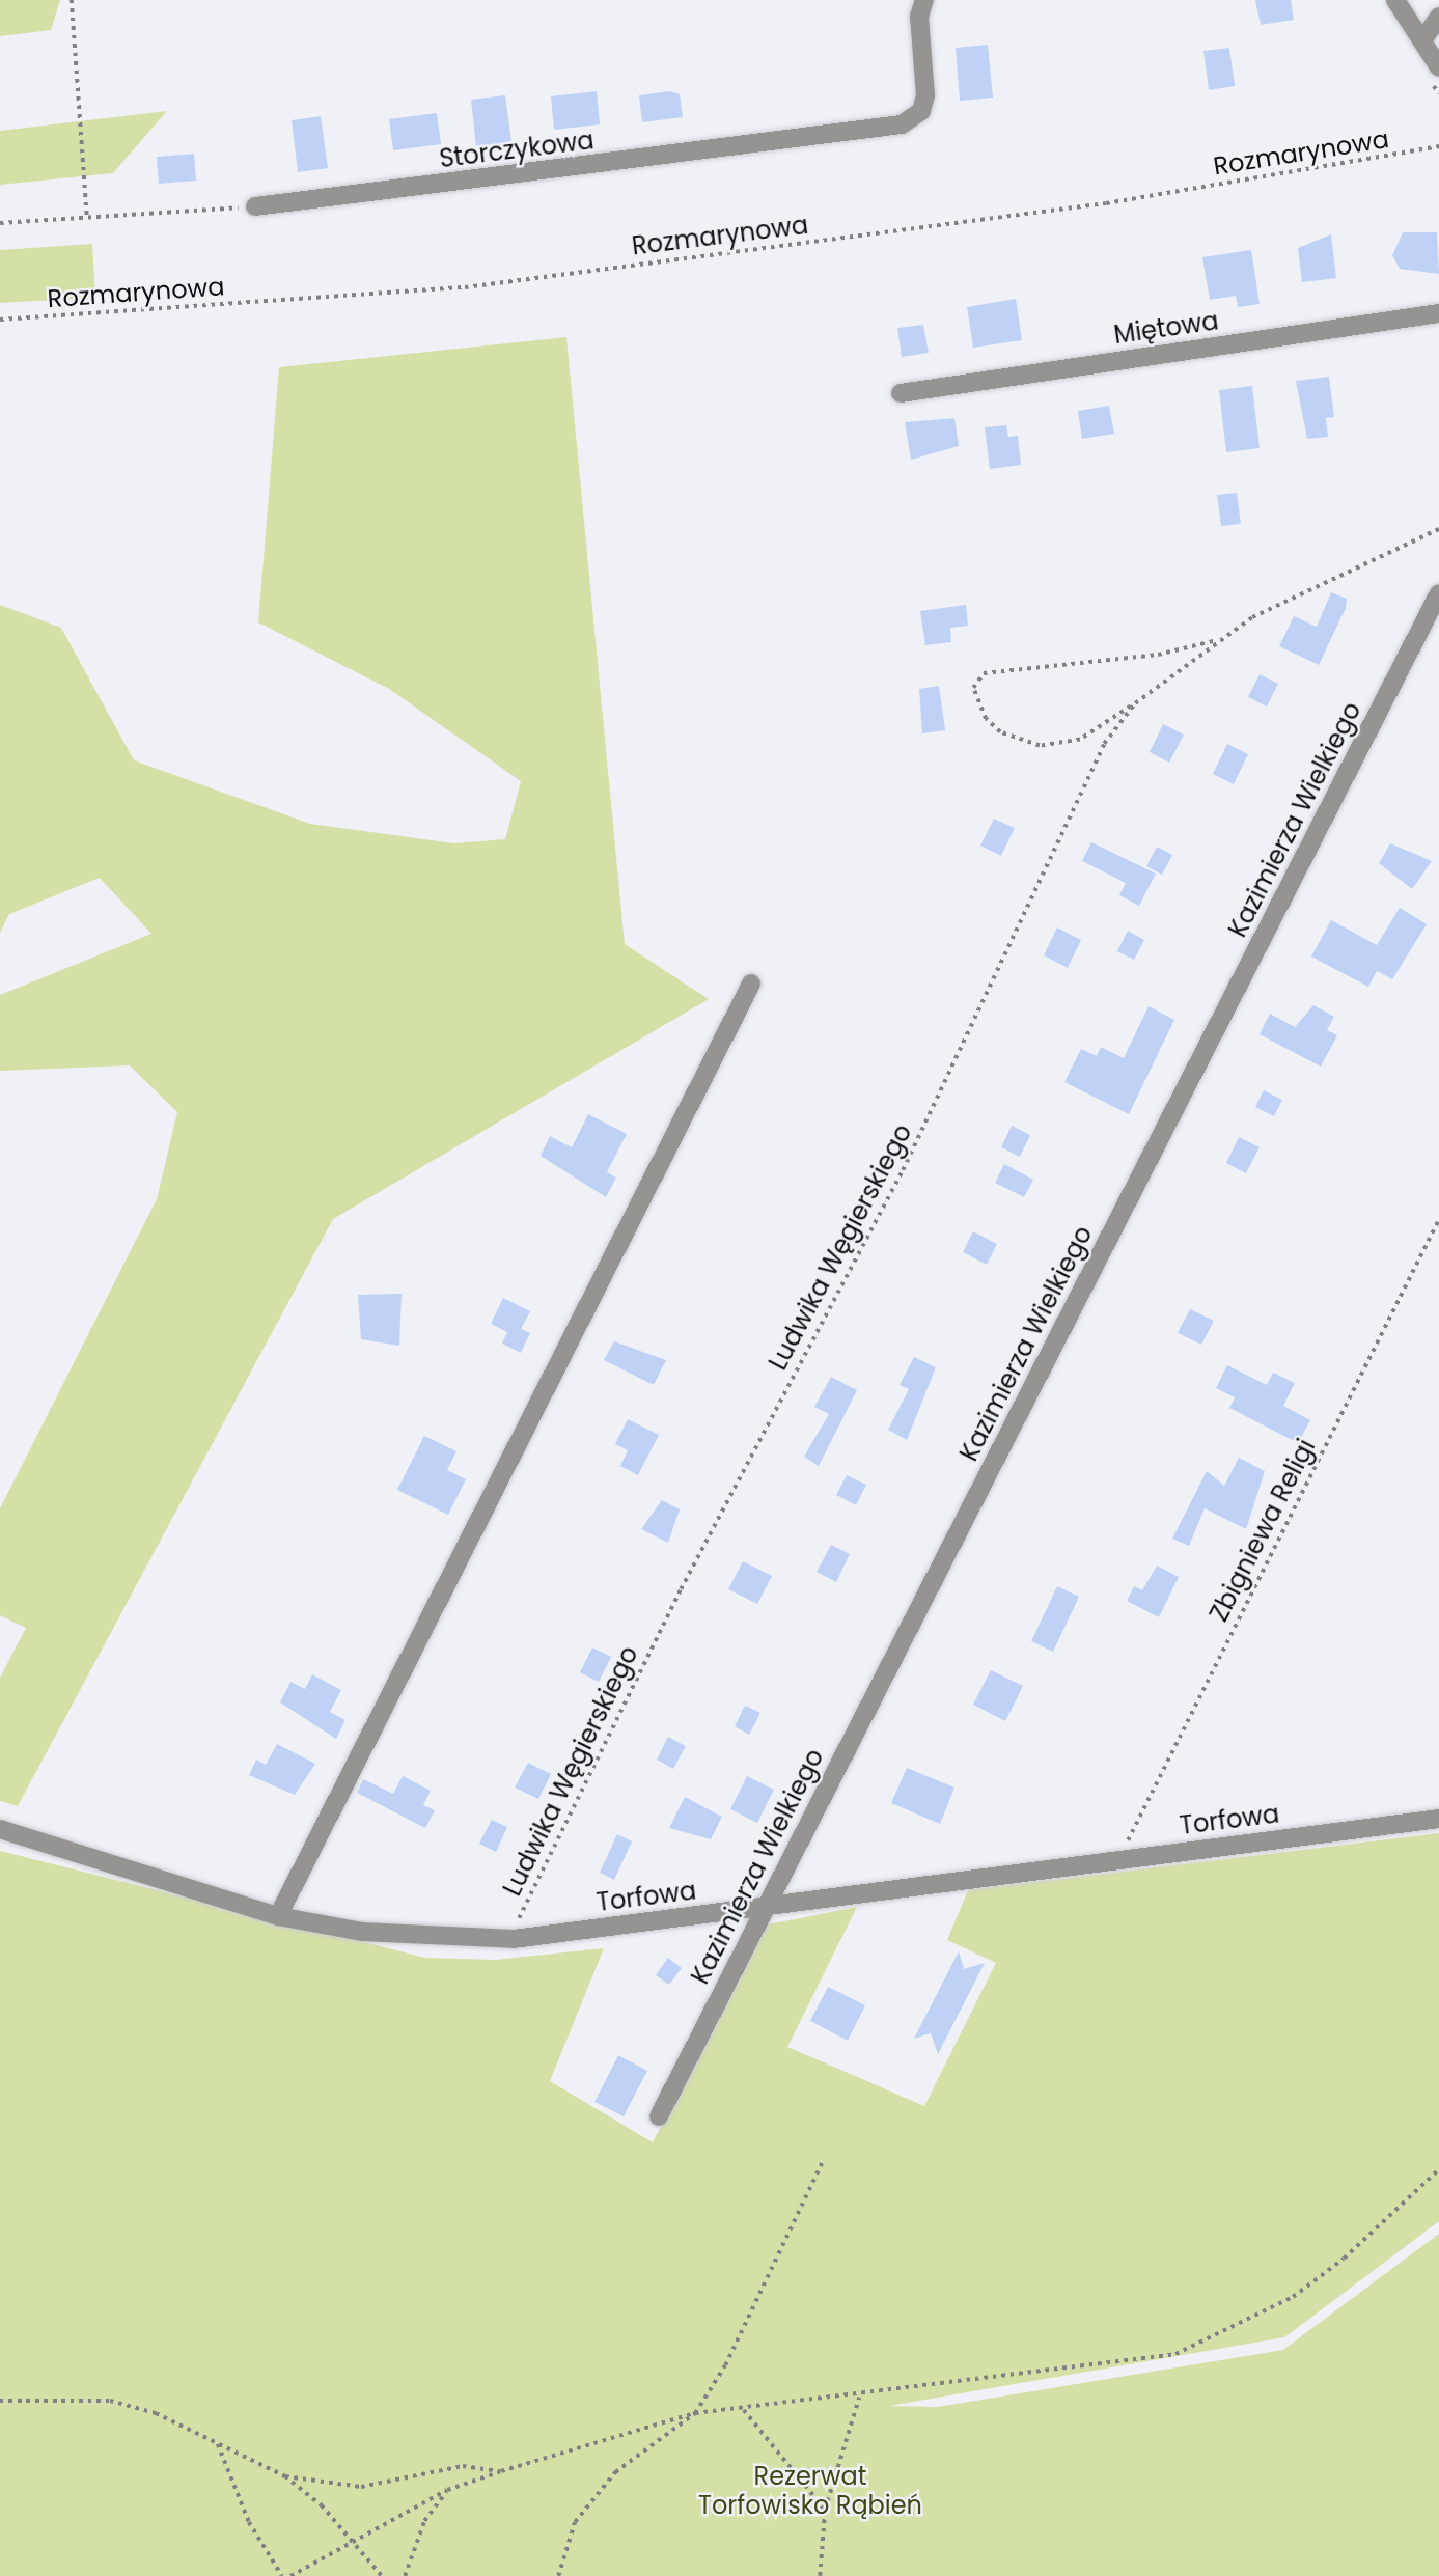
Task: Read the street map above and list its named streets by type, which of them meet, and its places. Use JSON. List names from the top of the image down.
{
  "streets": {
    "street": [
      "Storczykowa",
      "Miętowa",
      "Kazimierza Wielkiego",
      "Torfowa"
    ],
    "path": ["Rozmarynowa", "Ludwika Węgierskiego", "Zbigniewa Religi"]
  },
  "crossings": [
    ["Kazimierza Wielkiego", "Torfowa"],
    ["Ludwika Węgierskiego", "Torfowa"],
    ["Zbigniewa Religi", "Torfowa"]
  ],
  "parks": ["Rezerwat Torfowisko Rąbień"]
}
